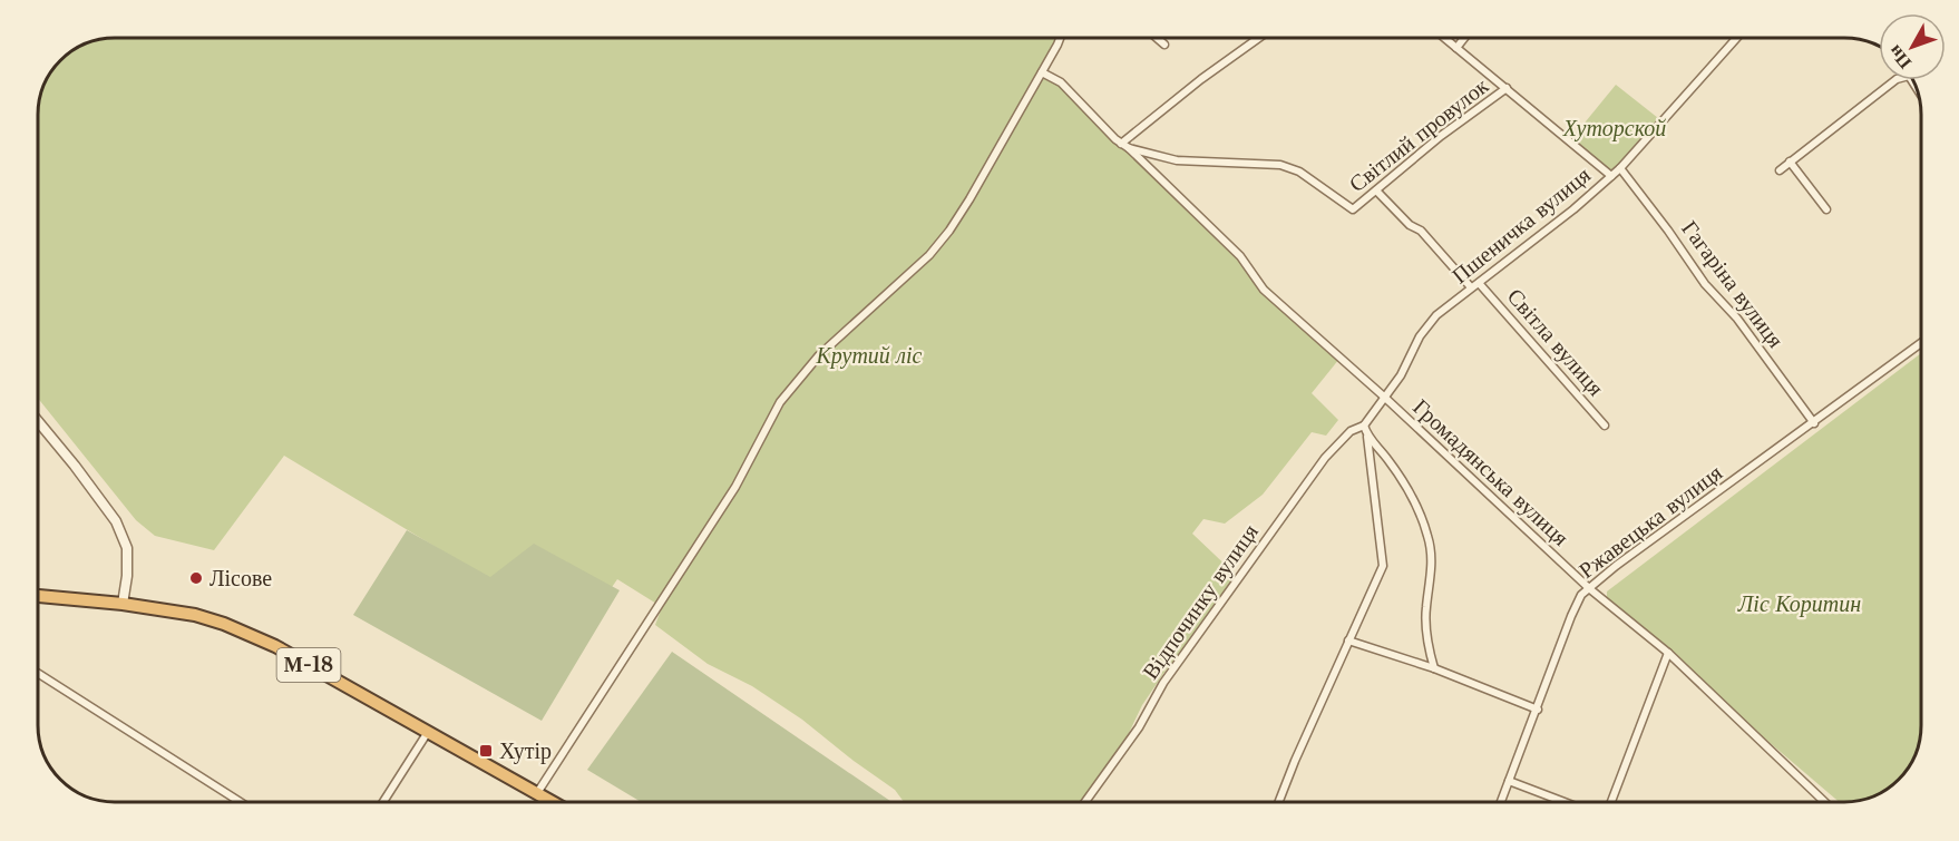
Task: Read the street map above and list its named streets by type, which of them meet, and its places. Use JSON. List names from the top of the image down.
{
  "streets": {
    "highway": ["М-18"],
    "street": [
      "Світлий провулок",
      "Пшеничка вулиця",
      "Гагаріна вулиця",
      "Світла вулиця",
      "Громадянська вулиця",
      "Ржавецька вулиця",
      "Відпочинку вулиця"
    ]
  },
  "crossings": [
    ["Світлий провулок", "Громадянська вулиця"],
    ["Пшеничка вулиця", "Гагаріна вулиця"],
    ["Пшеничка вулиця", "Світла вулиця"],
    ["Пшеничка вулиця", "Громадянська вулиця"],
    ["Пшеничка вулиця", "Відпочинку вулиця"],
    ["Гагаріна вулиця", "Ржавецька вулиця"],
    ["Громадянська вулиця", "Ржавецька вулиця"]
  ],
  "parks": ["Хуторской", "Крутий ліс", "Ліс Коритин"],
  "places": {
    "other": ["Лісове"],
    "transit": ["Хутір"]
  },
  "north": "bottom left"
}
